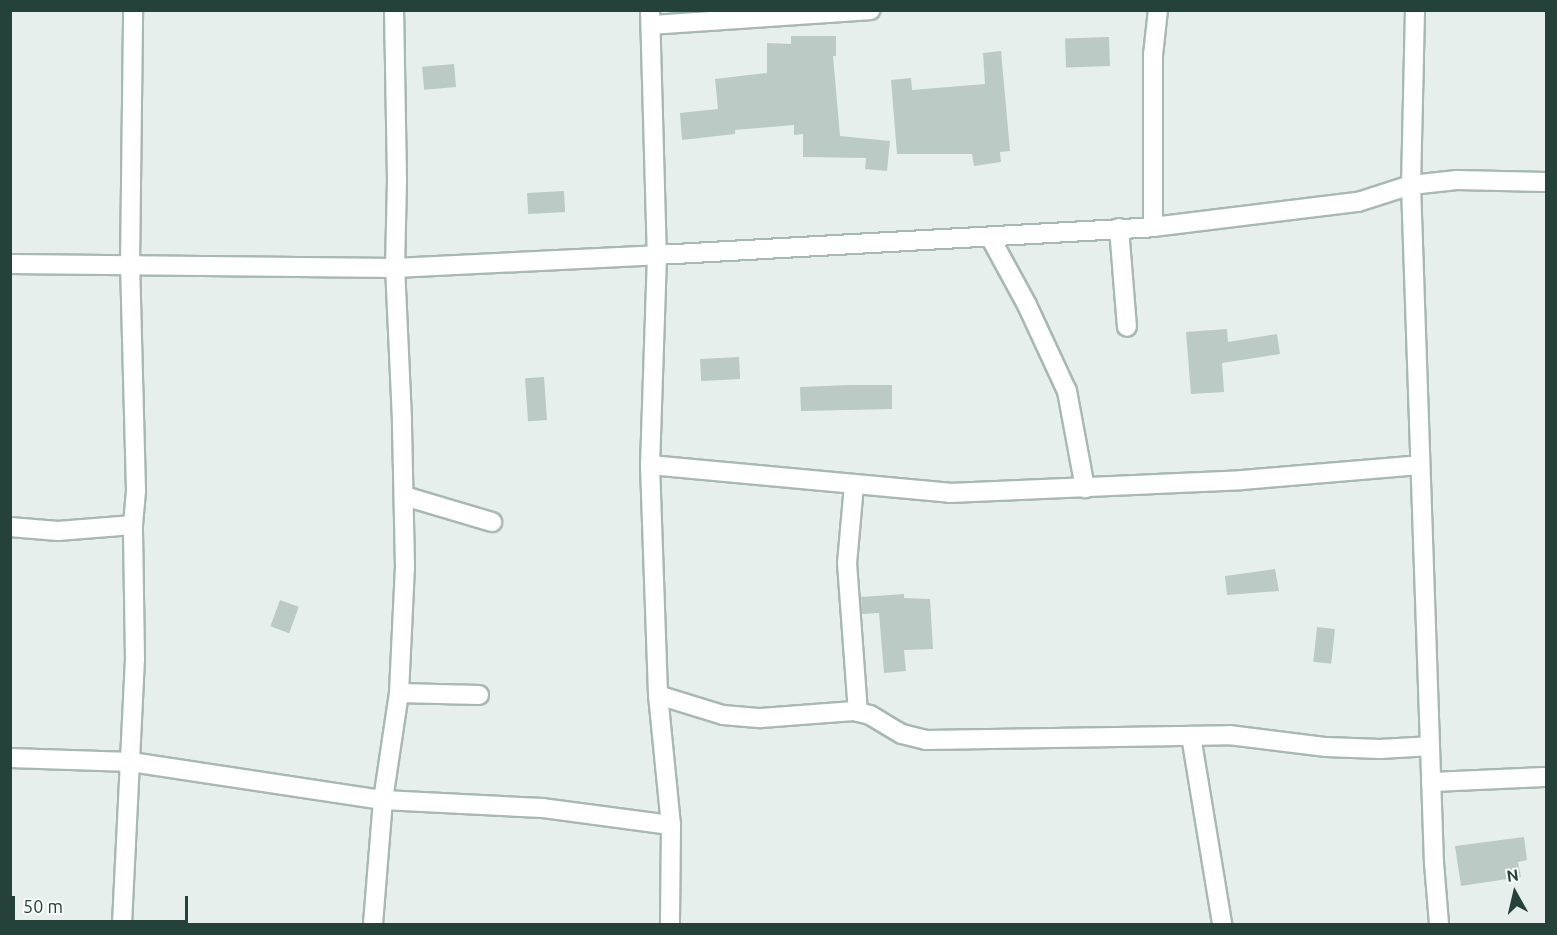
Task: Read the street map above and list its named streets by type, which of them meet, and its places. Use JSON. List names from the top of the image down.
{
  "scale_bar": "50 m",
  "north": "top"
}
